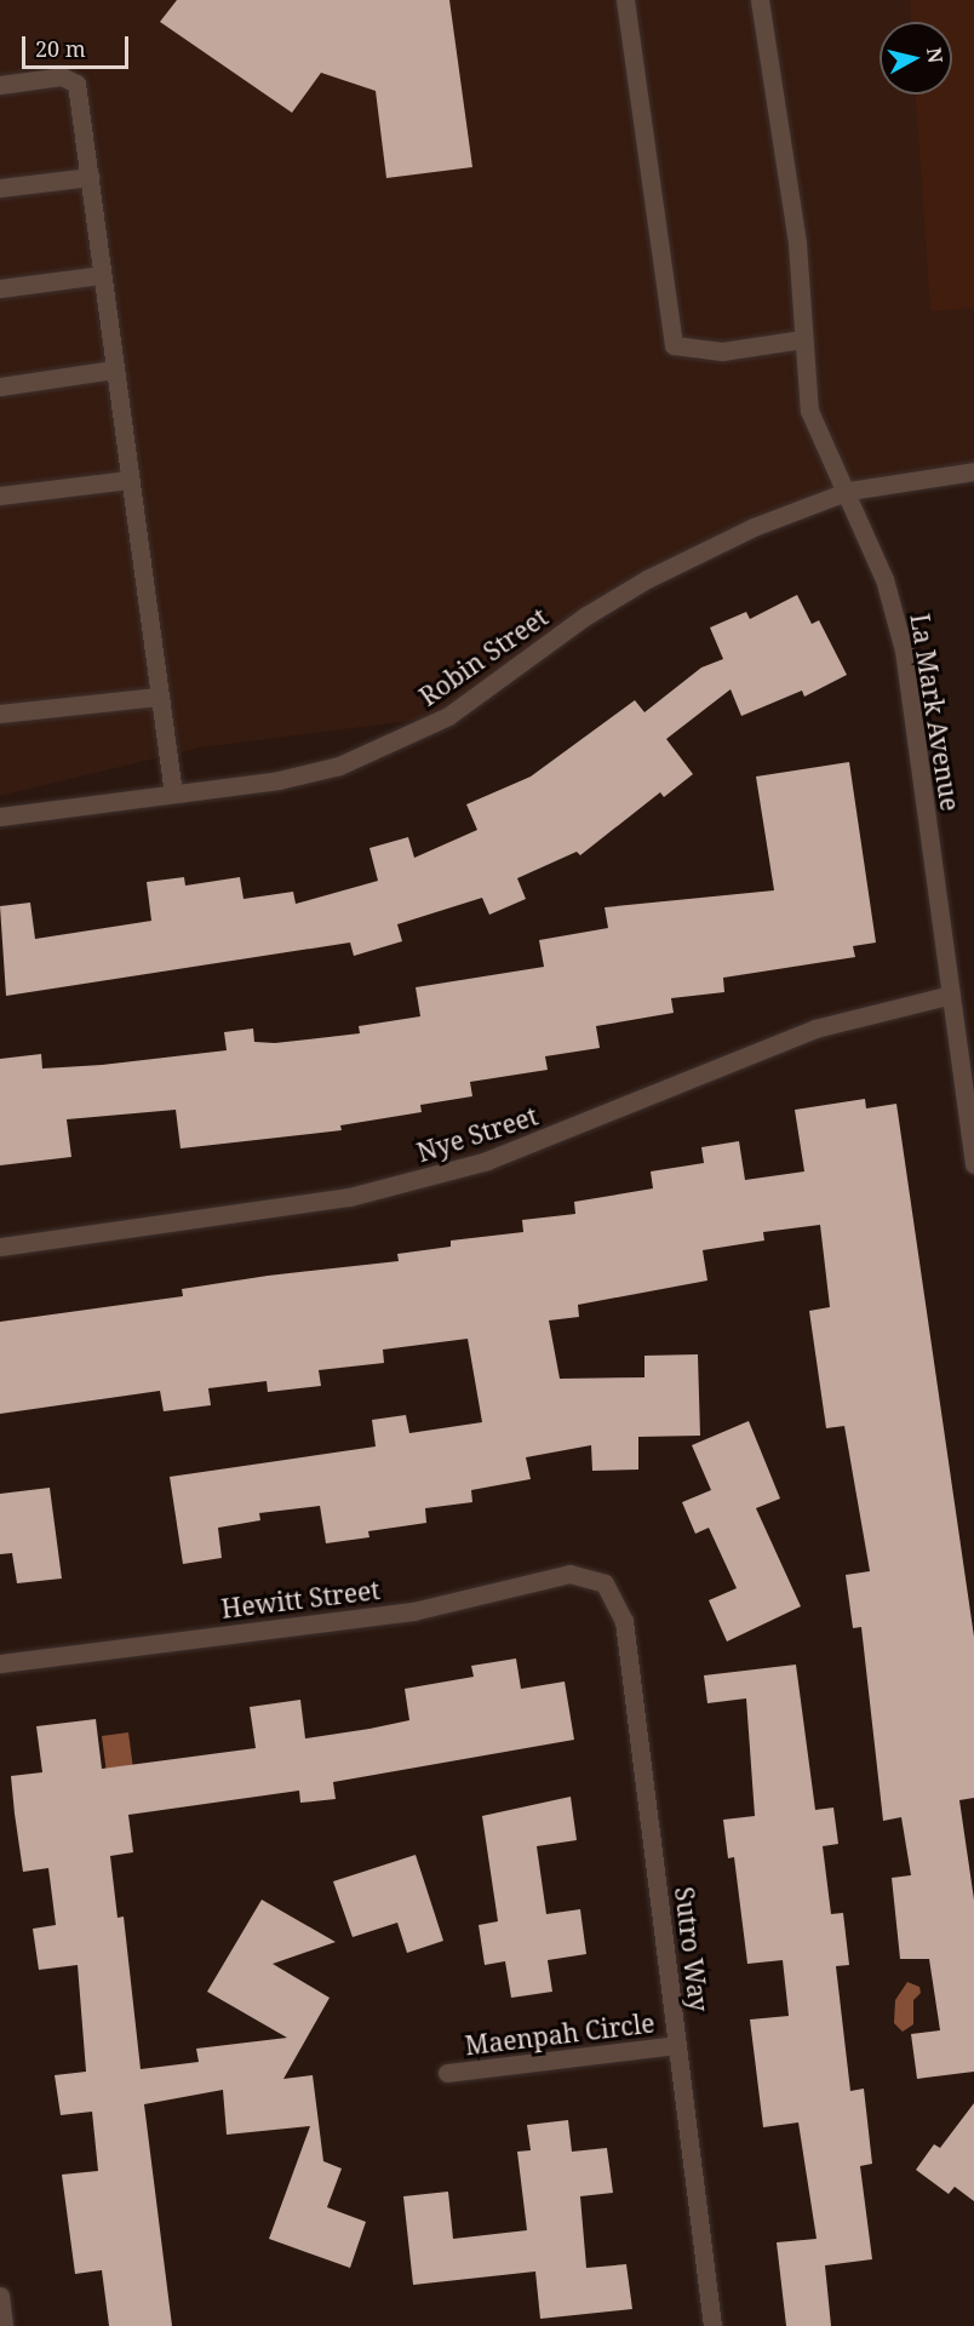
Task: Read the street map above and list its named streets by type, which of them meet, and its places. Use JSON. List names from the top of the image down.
{
  "streets": {
    "street": [
      "Robin Street",
      "La Mark Avenue",
      "Nye Street",
      "Hewitt Street",
      "Sutro Way",
      "Maenpah Circle"
    ]
  },
  "crossings": [
    ["Robin Street", "La Mark Avenue"],
    ["La Mark Avenue", "Nye Street"],
    ["Hewitt Street", "Sutro Way"],
    ["Sutro Way", "Maenpah Circle"]
  ],
  "scale_bar": "20 m",
  "north": "right"
}
